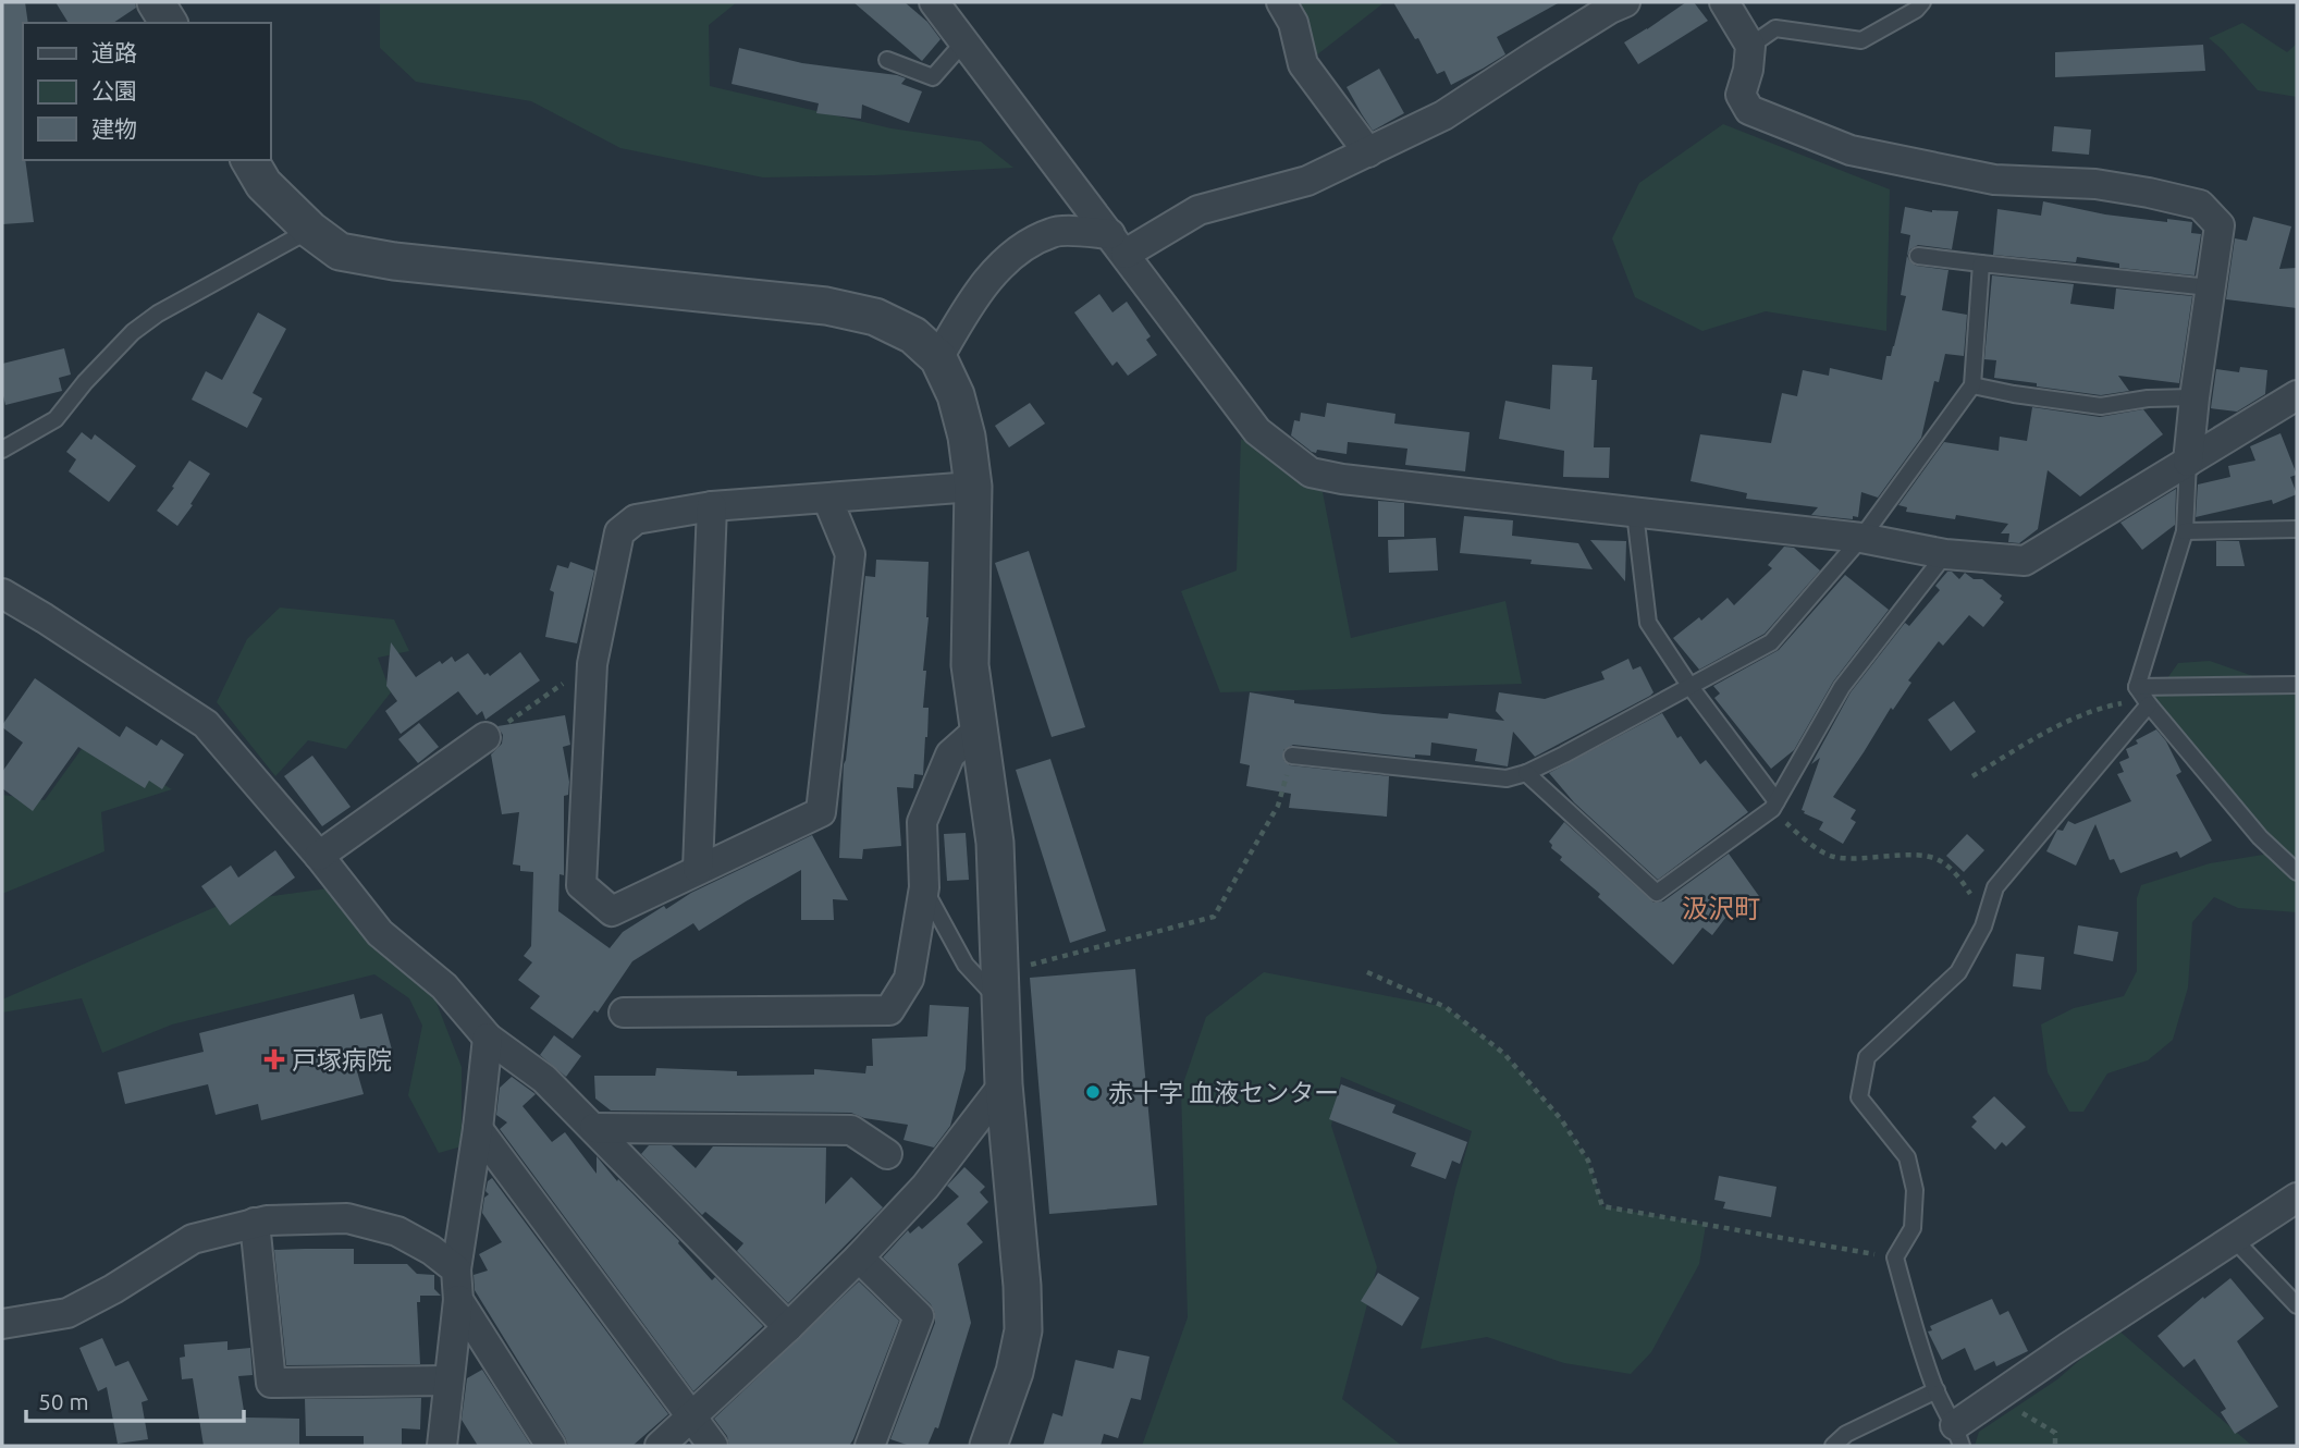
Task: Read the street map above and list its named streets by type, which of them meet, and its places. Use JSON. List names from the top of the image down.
{
  "districts": ["汲沢町"],
  "places": {
    "health": ["戸塚病院"],
    "other": ["赤十字 血液センター"]
  },
  "legend": ["道路", "公園", "建物"],
  "scale_bar": "50 m"
}
